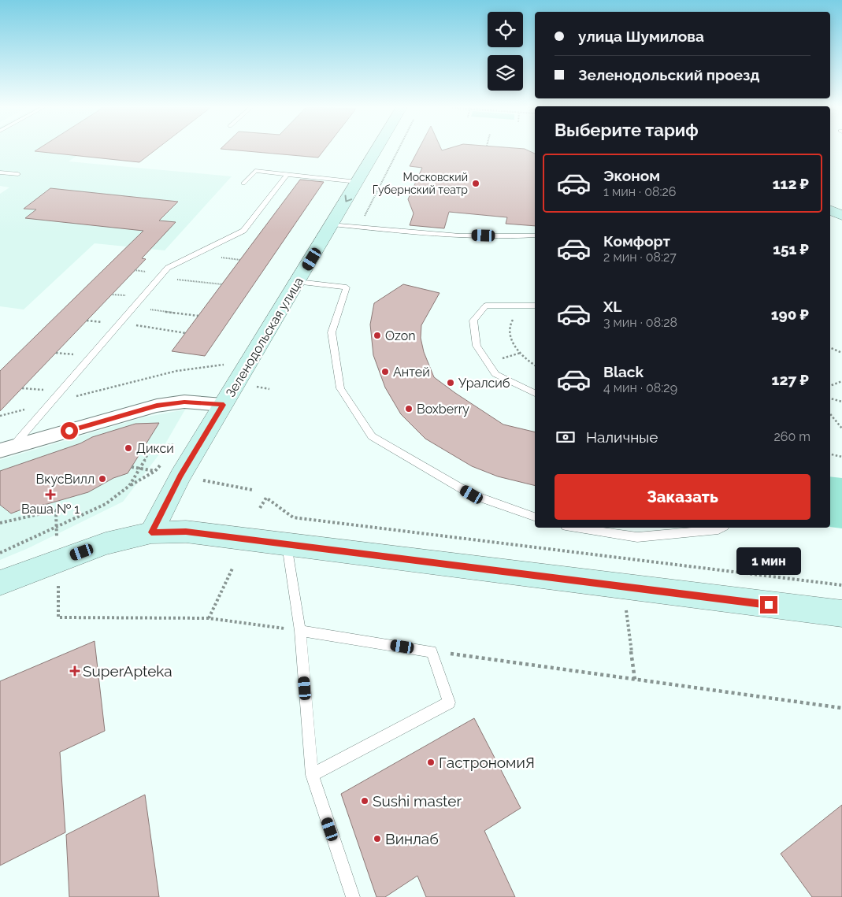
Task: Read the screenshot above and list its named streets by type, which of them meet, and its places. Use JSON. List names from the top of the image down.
{
  "streets": {
    "street": ["Зеленодольская улица"]
  },
  "places": {
    "other": [
      "Московский Губернский театр",
      "Ozon",
      "Антей",
      "Уралсиб",
      "Boxberry",
      "Дикси",
      "ВкусВилл",
      "ГастрономиЯ",
      "Sushi master",
      "Винлаб"
    ],
    "health": ["Ваша № 1", "SuperApteka"]
  },
  "page": {
    "banner": ["улица Шумилова", "Зеленодольский проезд"],
    "heading": "Выберите тариф",
    "list": [
      {
        "name": "Эконом",
        "note": "1 мин · 08:26",
        "value": "112 ₽"
      },
      {
        "name": "Комфорт",
        "note": "2 мин · 08:27",
        "value": "151 ₽"
      },
      {
        "name": "XL",
        "note": "3 мин · 08:28",
        "value": "190 ₽"
      },
      {
        "name": "Black",
        "note": "4 мин · 08:29",
        "value": "127 ₽"
      }
    ],
    "pay": ["Наличные", "260 m"],
    "buttons": "Заказать",
    "bubble": "1 мин"
  }
}
